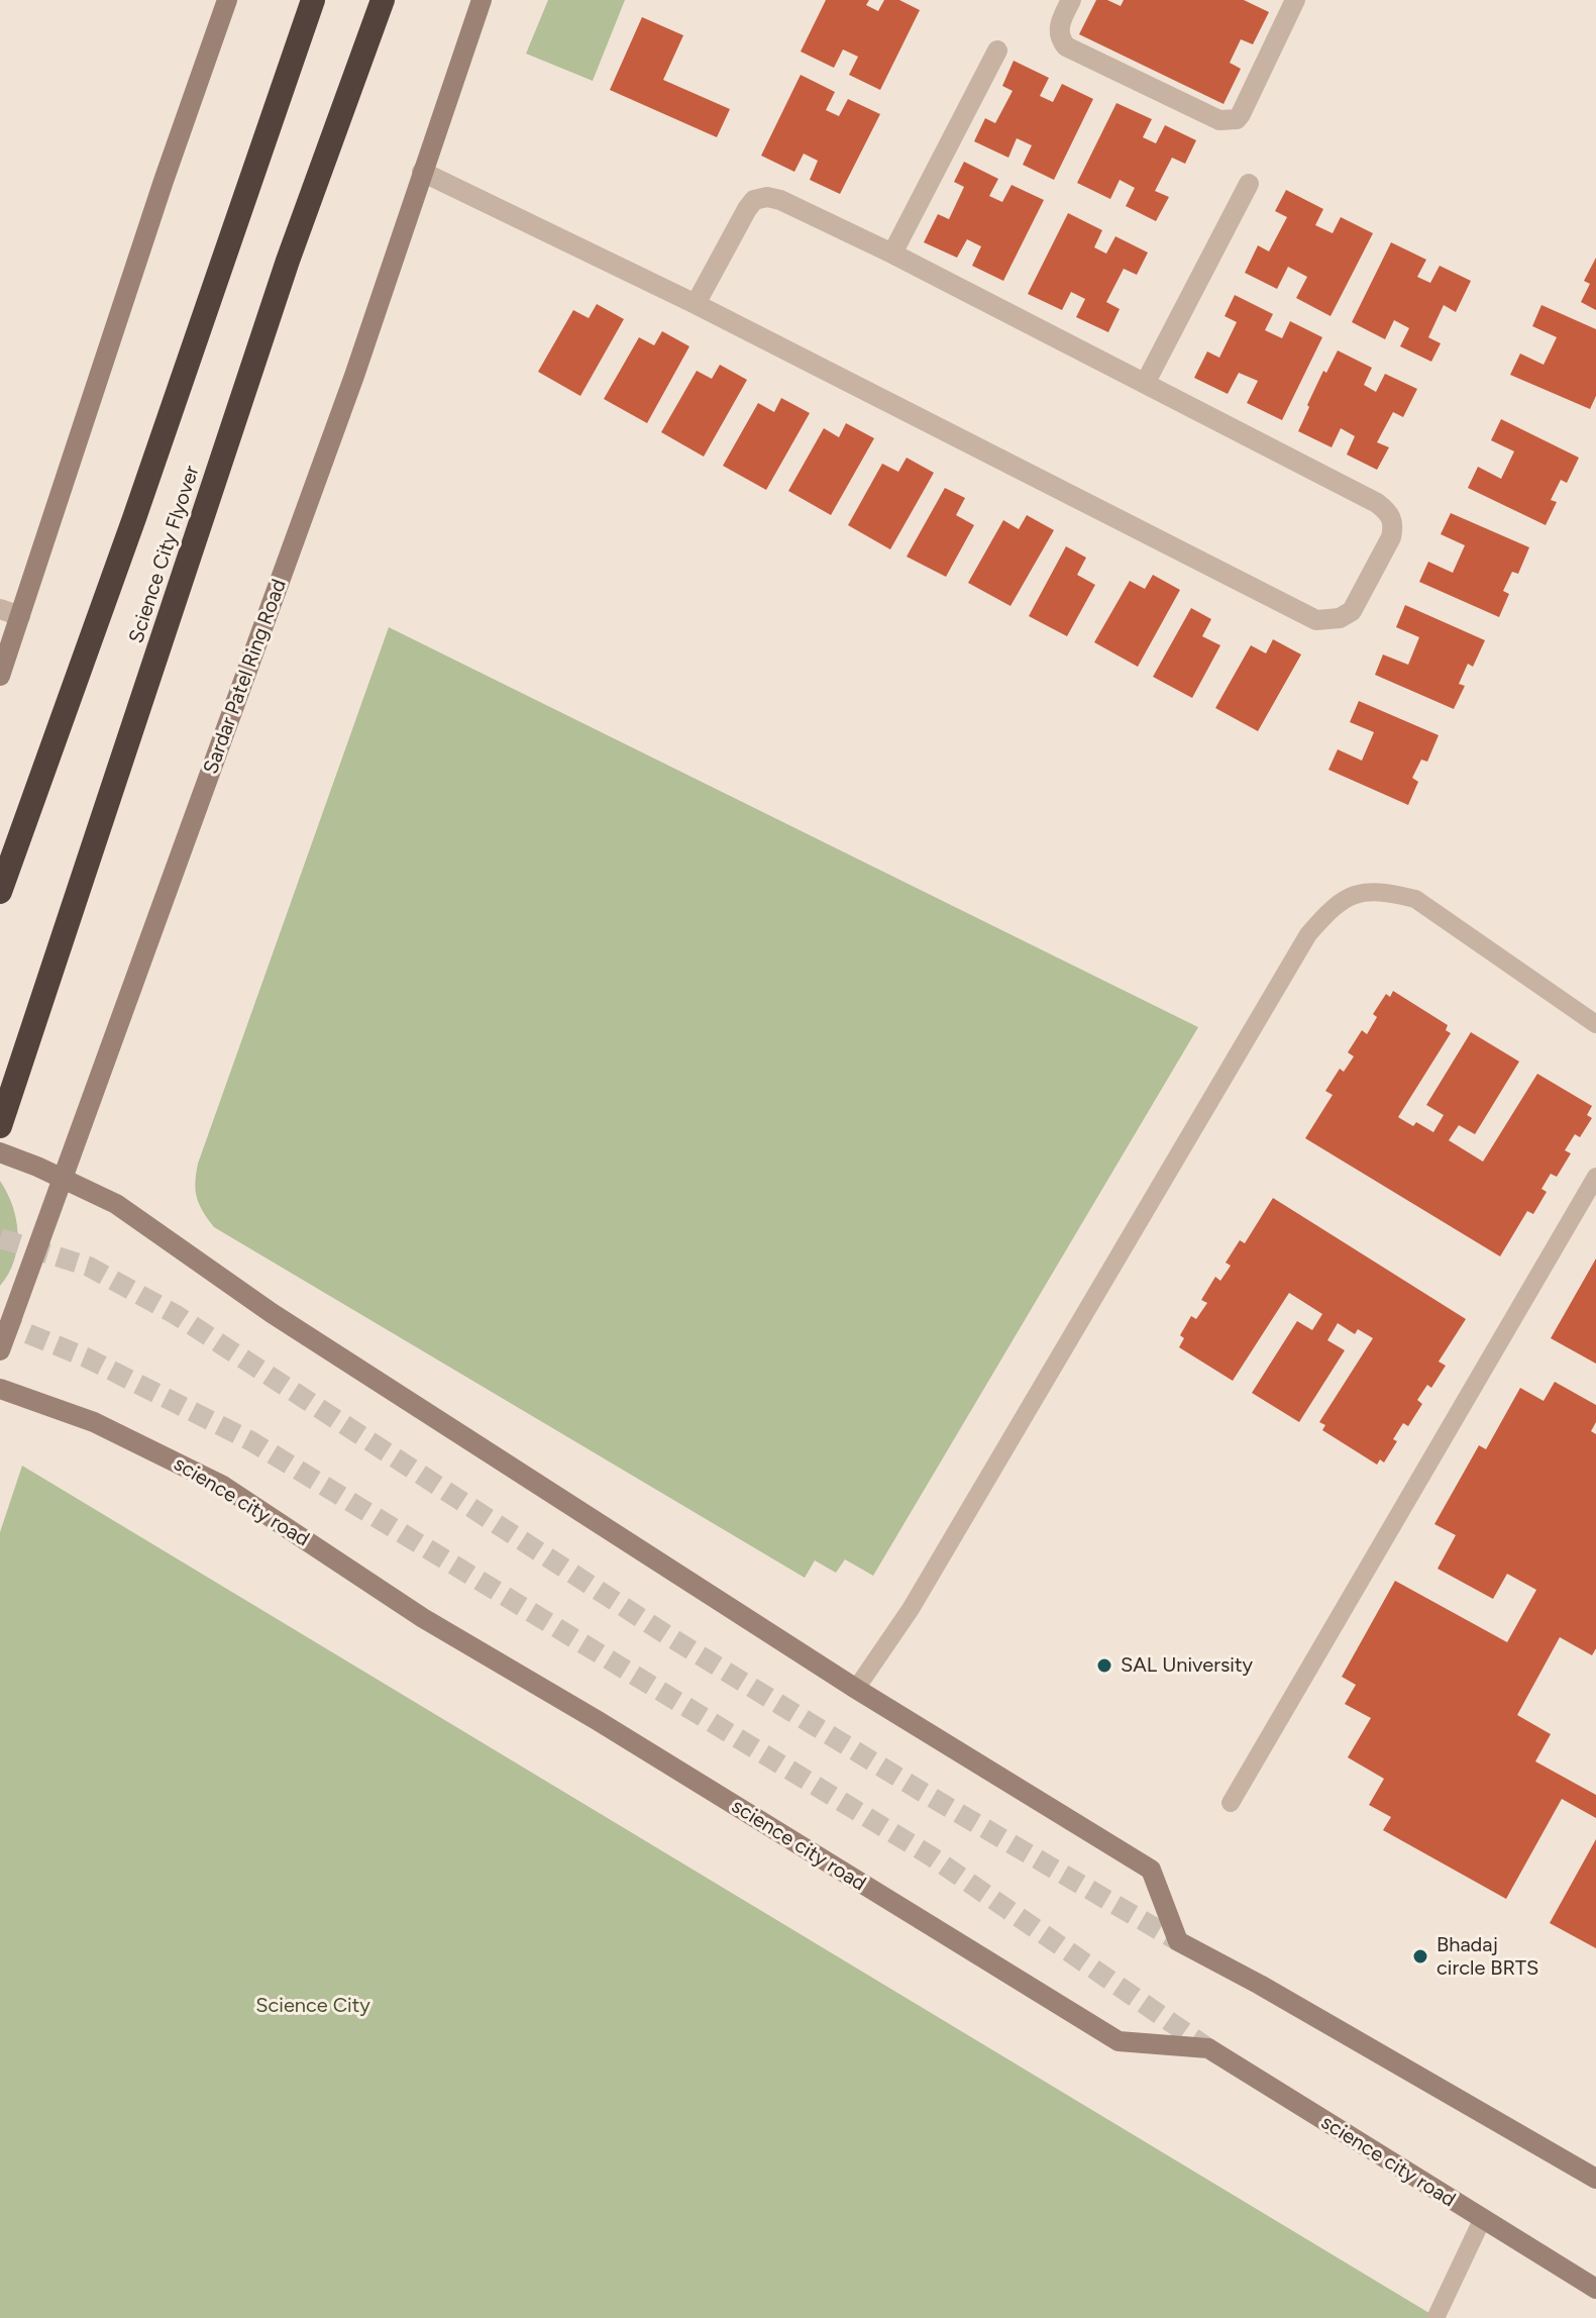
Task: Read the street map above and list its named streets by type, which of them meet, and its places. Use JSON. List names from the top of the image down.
{
  "streets": {
    "highway": ["Science City Flyover"],
    "street": ["Sardar Patel Ring Road", "science city road"]
  },
  "parks": ["Science City"],
  "places": ["SAL University", "Bhadaj circle BRTS"]
}
